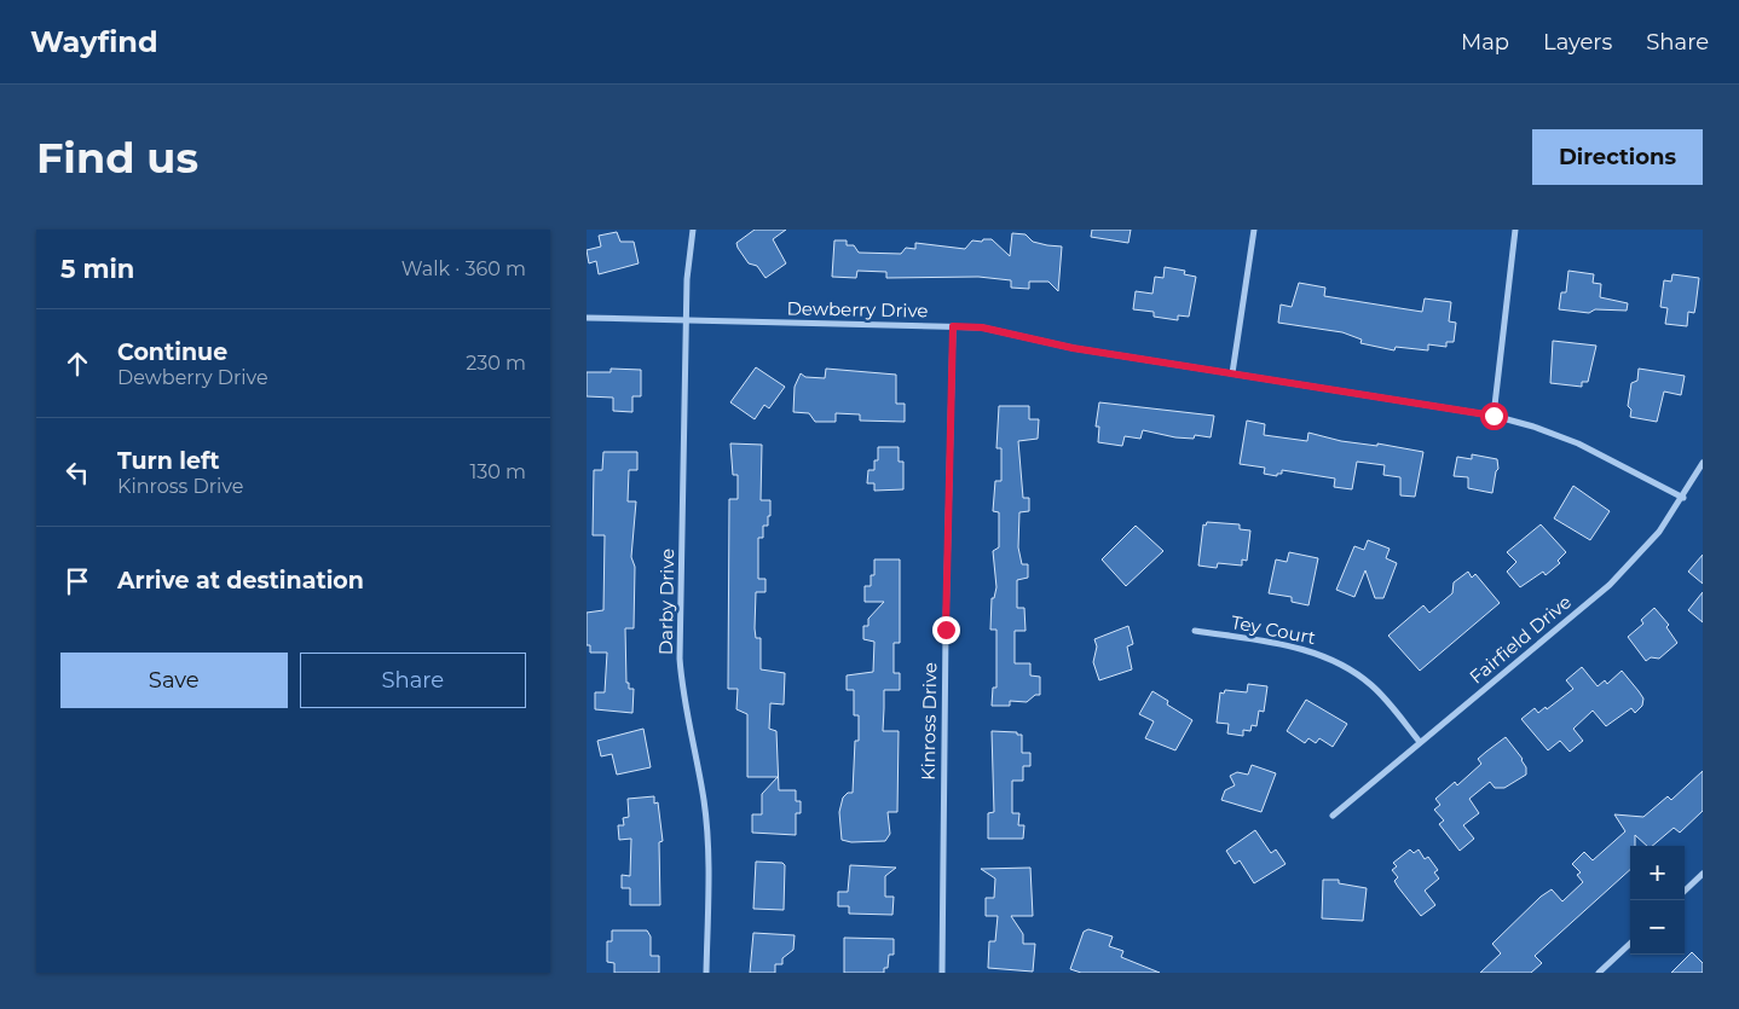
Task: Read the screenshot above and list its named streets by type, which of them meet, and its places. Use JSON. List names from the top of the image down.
{
  "streets": {
    "street": [
      "Dewberry Drive",
      "Darby Drive",
      "Tey Court",
      "Fairfield Drive",
      "Kinross Drive"
    ]
  },
  "crossings": [
    ["Dewberry Drive", "Darby Drive"],
    ["Dewberry Drive", "Fairfield Drive"],
    ["Dewberry Drive", "Kinross Drive"],
    ["Tey Court", "Fairfield Drive"]
  ],
  "page": {
    "header": "Wayfind",
    "nav": ["Map", "Layers", "Share"],
    "buttons": [
      "Directions",
      ["Save", "Share"]
    ],
    "title": "Find us",
    "heading": ["5 min", "Walk · 360 m"],
    "list": [
      ["Continue", "Dewberry Drive", "230 m"],
      ["Turn left", "Kinross Drive", "130 m"],
      "Arrive at destination"
    ],
    "map_buttons": ["+", "−"]
  }
}
